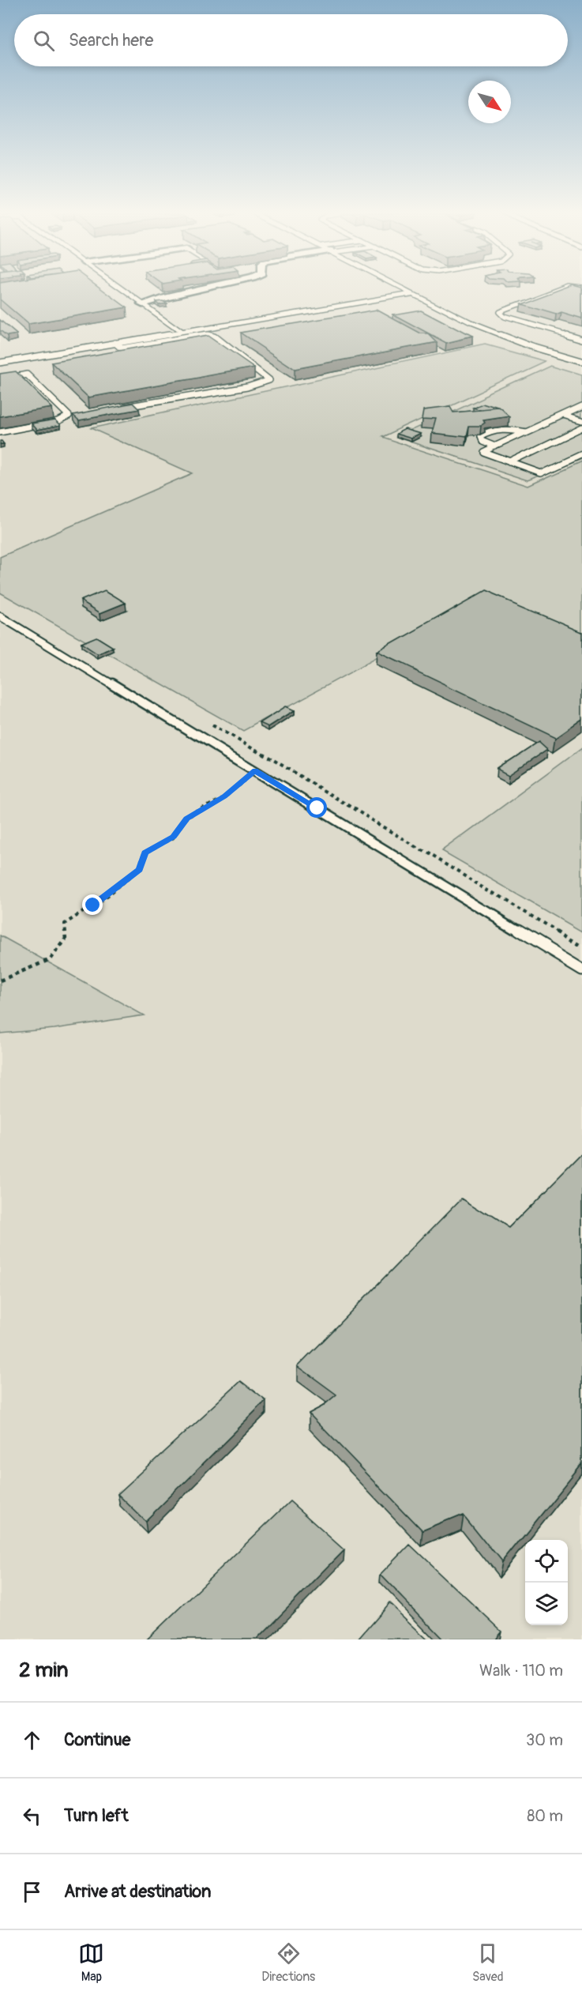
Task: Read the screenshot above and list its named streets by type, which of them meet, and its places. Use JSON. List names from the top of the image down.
{
  "north": "bottom right",
  "page": {
    "search": "Search here",
    "heading": ["2 min", "Walk · 110 m"],
    "list": [
      ["Continue", "30 m"],
      ["Turn left", "80 m"],
      "Arrive at destination"
    ],
    "nav": ["Map", "Directions", "Saved"]
  }
}
